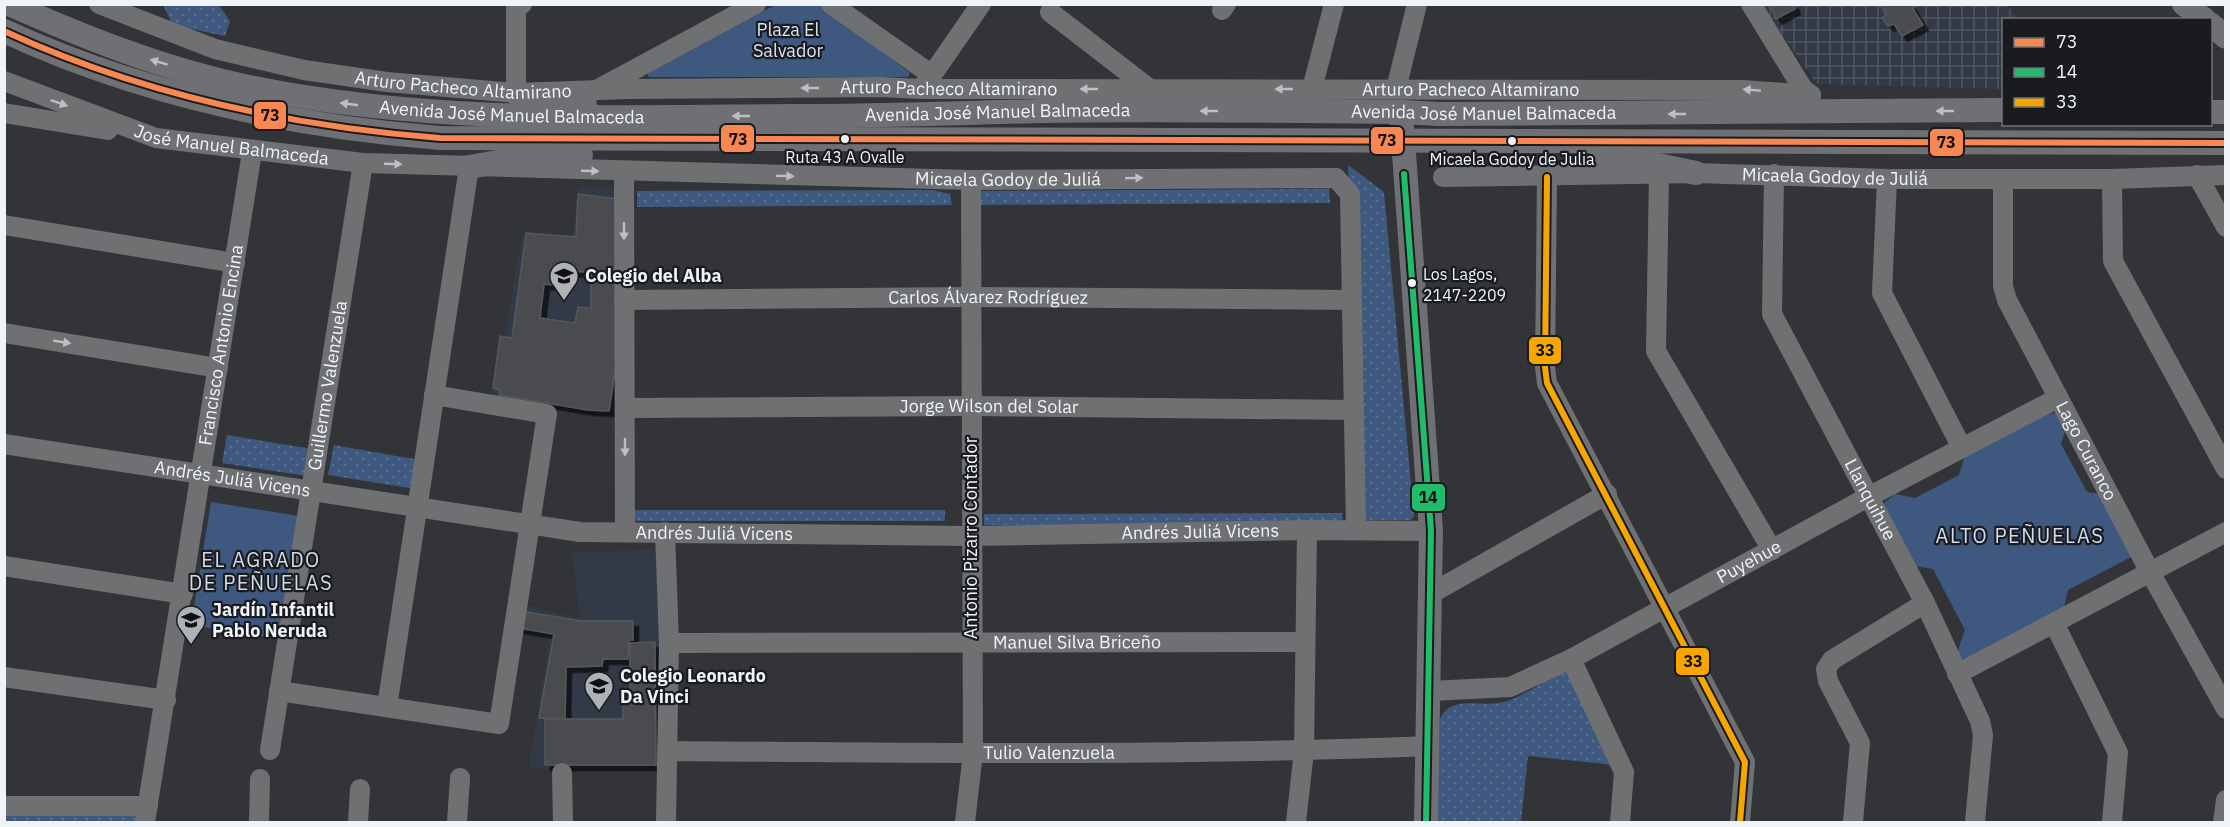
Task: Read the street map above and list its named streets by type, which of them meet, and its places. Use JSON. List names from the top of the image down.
{
  "streets": {
    "main road": ["Avenida José Manuel Balmaceda"],
    "street": [
      "Arturo Pacheco Altamirano",
      "José Manuel Balmaceda",
      "Micaela Godoy de Juliá",
      "Carlos Álvarez Rodríguez",
      "Francisco Antonio Encina",
      "Guillermo Valenzuela",
      "Jorge Wilson del Solar",
      "Lago Curanco",
      "Andrés Juliá Vicens",
      "Llanquihue",
      "Antonio Pizarro Contador",
      "Puyehue",
      "Manuel Silva Briceño",
      "Tulio Valenzuela"
    ]
  },
  "crossings": [
    ["Arturo Pacheco Altamirano", "Avenida José Manuel Balmaceda"],
    ["José Manuel Balmaceda", "Micaela Godoy de Juliá"],
    ["José Manuel Balmaceda", "Francisco Antonio Encina"],
    ["José Manuel Balmaceda", "Guillermo Valenzuela"],
    ["Micaela Godoy de Juliá", "Carlos Álvarez Rodríguez"],
    ["Micaela Godoy de Juliá", "Lago Curanco"],
    ["Micaela Godoy de Juliá", "Llanquihue"],
    ["Micaela Godoy de Juliá", "Antonio Pizarro Contador"],
    ["Carlos Álvarez Rodríguez", "Antonio Pizarro Contador"],
    ["Francisco Antonio Encina", "Andrés Juliá Vicens"],
    ["Guillermo Valenzuela", "Andrés Juliá Vicens"],
    ["Jorge Wilson del Solar", "Antonio Pizarro Contador"],
    ["Lago Curanco", "Puyehue"],
    ["Andrés Juliá Vicens", "Antonio Pizarro Contador"],
    ["Llanquihue", "Puyehue"],
    ["Antonio Pizarro Contador", "Manuel Silva Briceño"],
    ["Antonio Pizarro Contador", "Tulio Valenzuela"]
  ],
  "one_way": ["Arturo Pacheco Altamirano", "Micaela Godoy de Juliá"],
  "districts": ["ALTO PEÑUELAS", "EL AGRADO DE PEÑUELAS"],
  "parks": ["Plaza El Salvador"],
  "places": {
    "other": ["Ruta 43 A Ovalle", "Micaela Godoy de Julia", "Los Lagos, 2147-2209"],
    "school or university": ["Colegio del Alba", "Jardín Infantil Pablo Neruda", "Colegio Leonardo Da Vinci"]
  },
  "lines": ["transit line 73", "transit line 14", "transit line 33"],
  "legend": ["73", "14", "33"]
}
